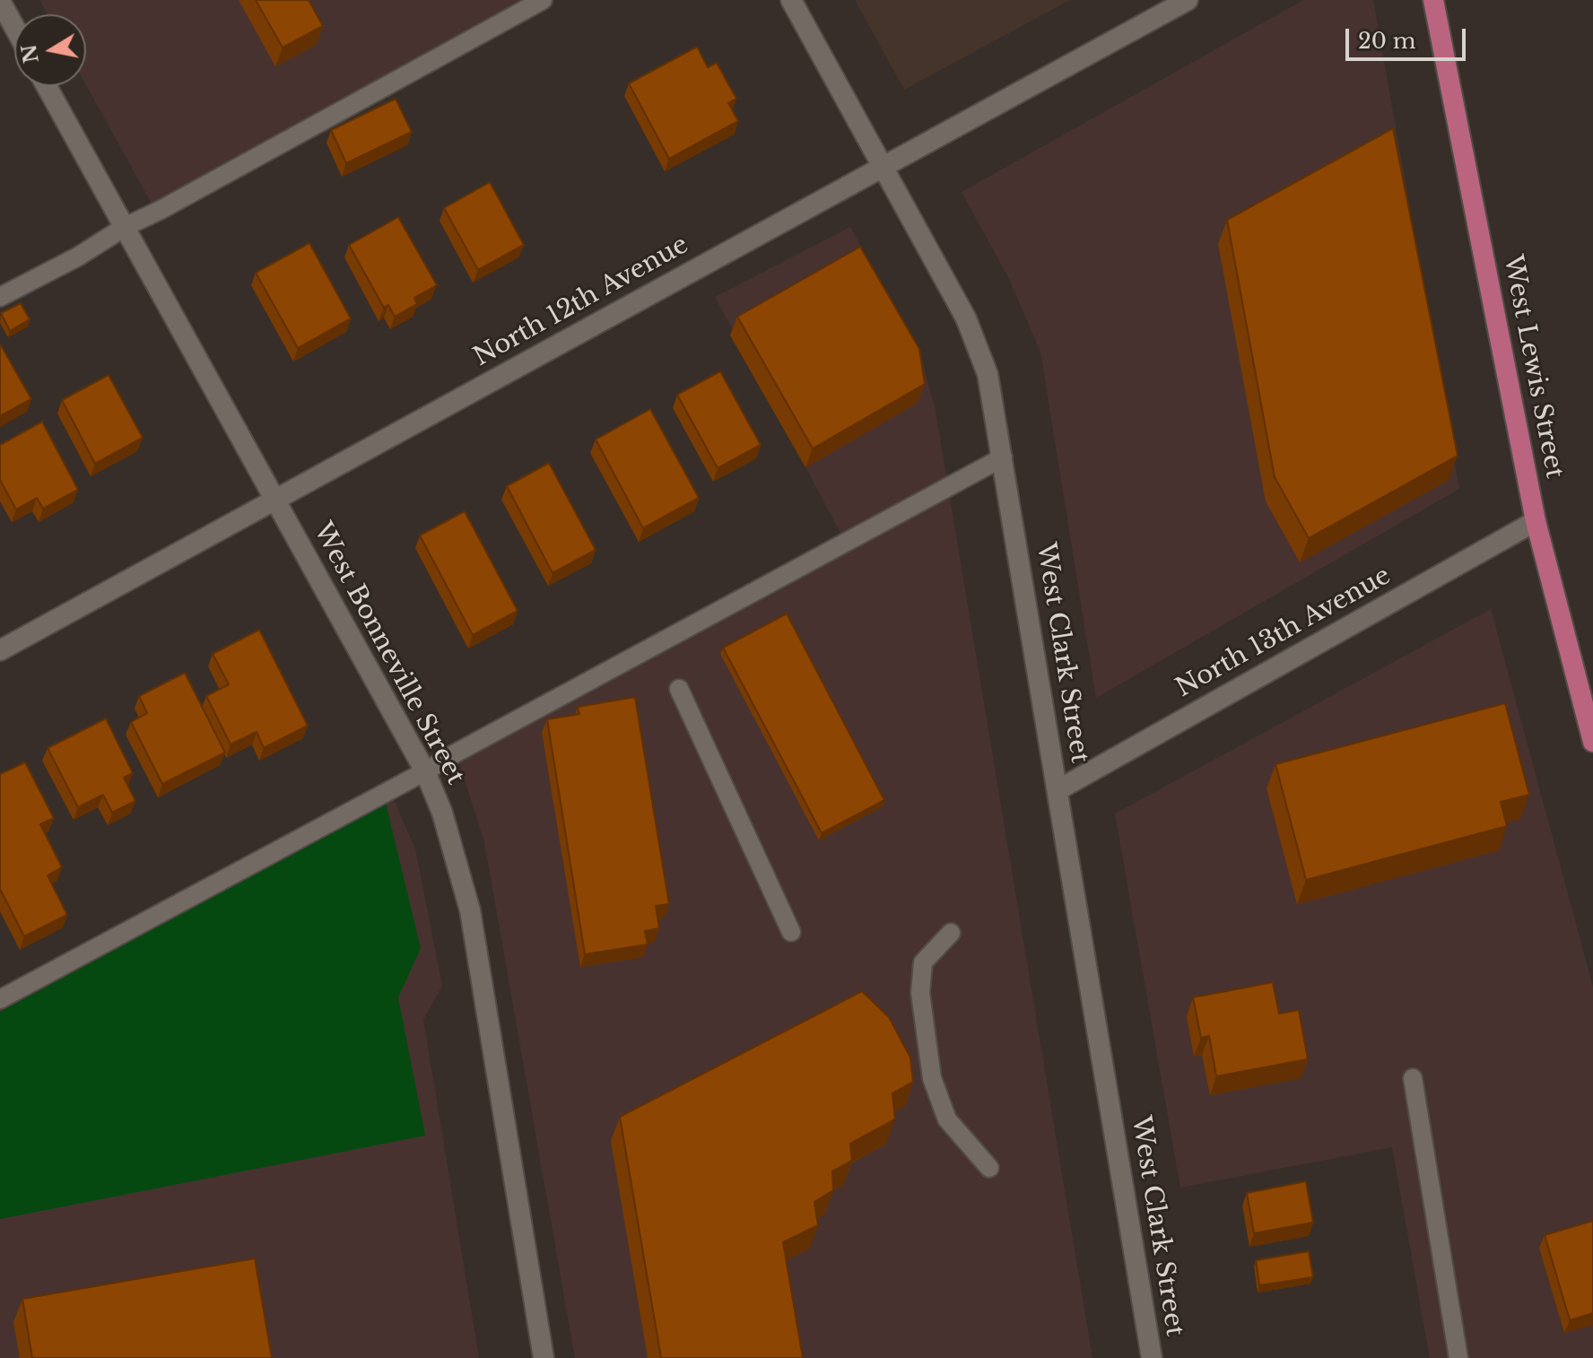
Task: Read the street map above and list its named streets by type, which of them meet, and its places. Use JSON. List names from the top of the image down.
{
  "streets": {
    "main road": ["West Lewis Street"],
    "street": [
      "North 12th Avenue",
      "North 13th Avenue",
      "West Clark Street",
      "West Bonneville Street"
    ]
  },
  "crossings": [
    ["North 12th Avenue", "West Clark Street"],
    ["North 12th Avenue", "West Bonneville Street"],
    ["West Lewis Street", "North 13th Avenue"],
    ["North 13th Avenue", "West Clark Street"]
  ],
  "scale_bar": "20 m",
  "north": "left"
}
